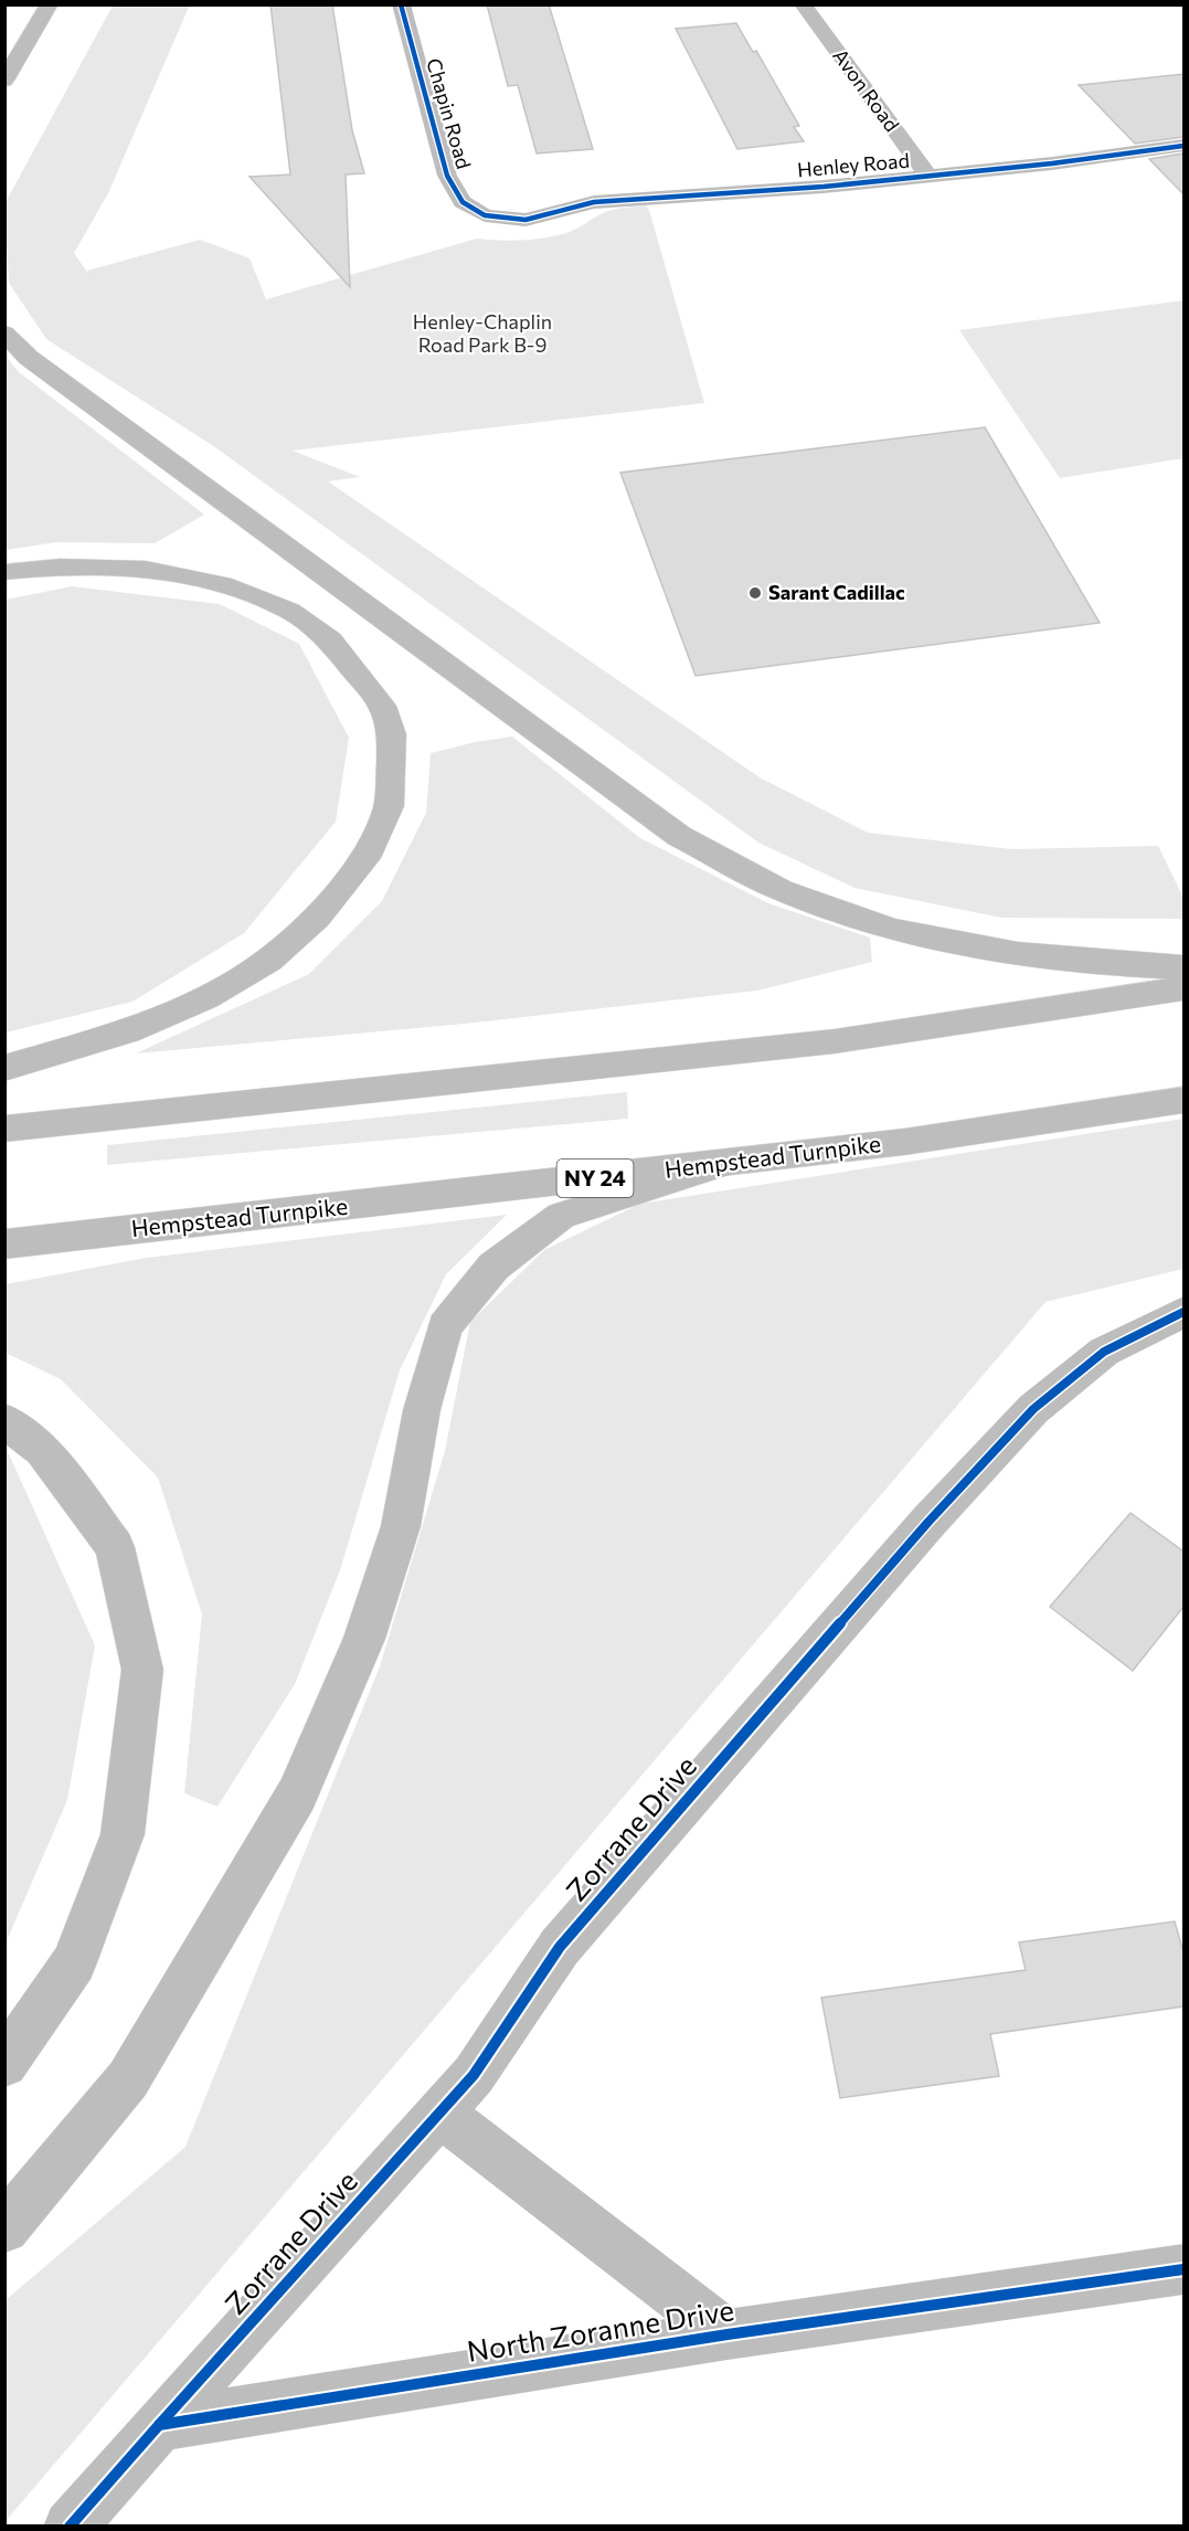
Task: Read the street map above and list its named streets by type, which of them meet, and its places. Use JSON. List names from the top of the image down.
{
  "streets": {
    "main road": [
      "Avon Road",
      "Chapin Road",
      "Henley Road",
      "Hempstead Turnpike",
      "NY 24",
      "Zorrane Drive",
      "North Zoranne Drive"
    ]
  },
  "crossings": [
    ["Avon Road", "Henley Road"],
    ["Chapin Road", "Henley Road"],
    ["Zorrane Drive", "North Zoranne Drive"]
  ],
  "parks": ["Henley-Chaplin Road Park B-9"],
  "places": ["Sarant Cadillac"]
}
